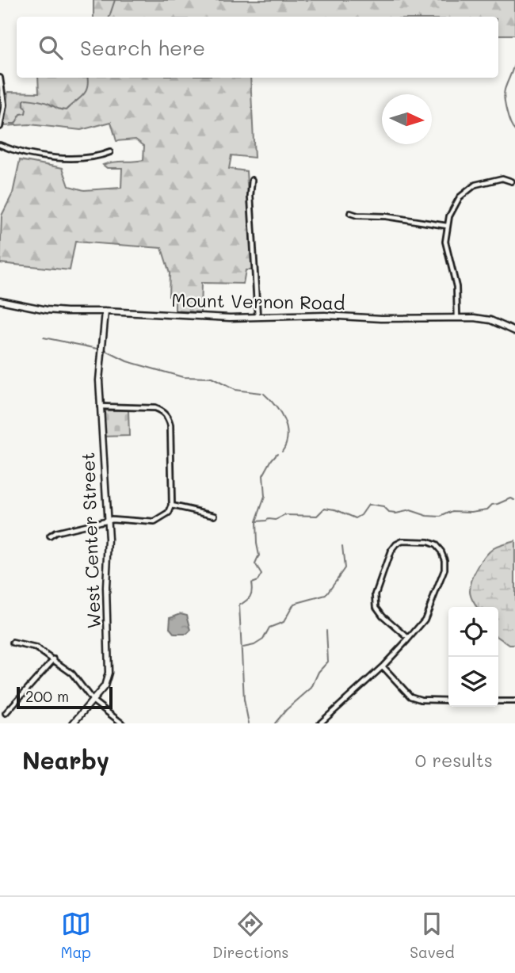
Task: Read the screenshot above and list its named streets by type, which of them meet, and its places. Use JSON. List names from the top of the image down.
{
  "streets": {
    "main road": ["Mount Vernon Road", "West Center Street"]
  },
  "crossings": [
    ["Mount Vernon Road", "West Center Street"]
  ],
  "scale_bar": "200 m",
  "north": "right",
  "page": {
    "search": "Search here",
    "scale": "200 m",
    "heading": ["Nearby", "0 results"],
    "nav": ["Map", "Directions", "Saved"]
  }
}
